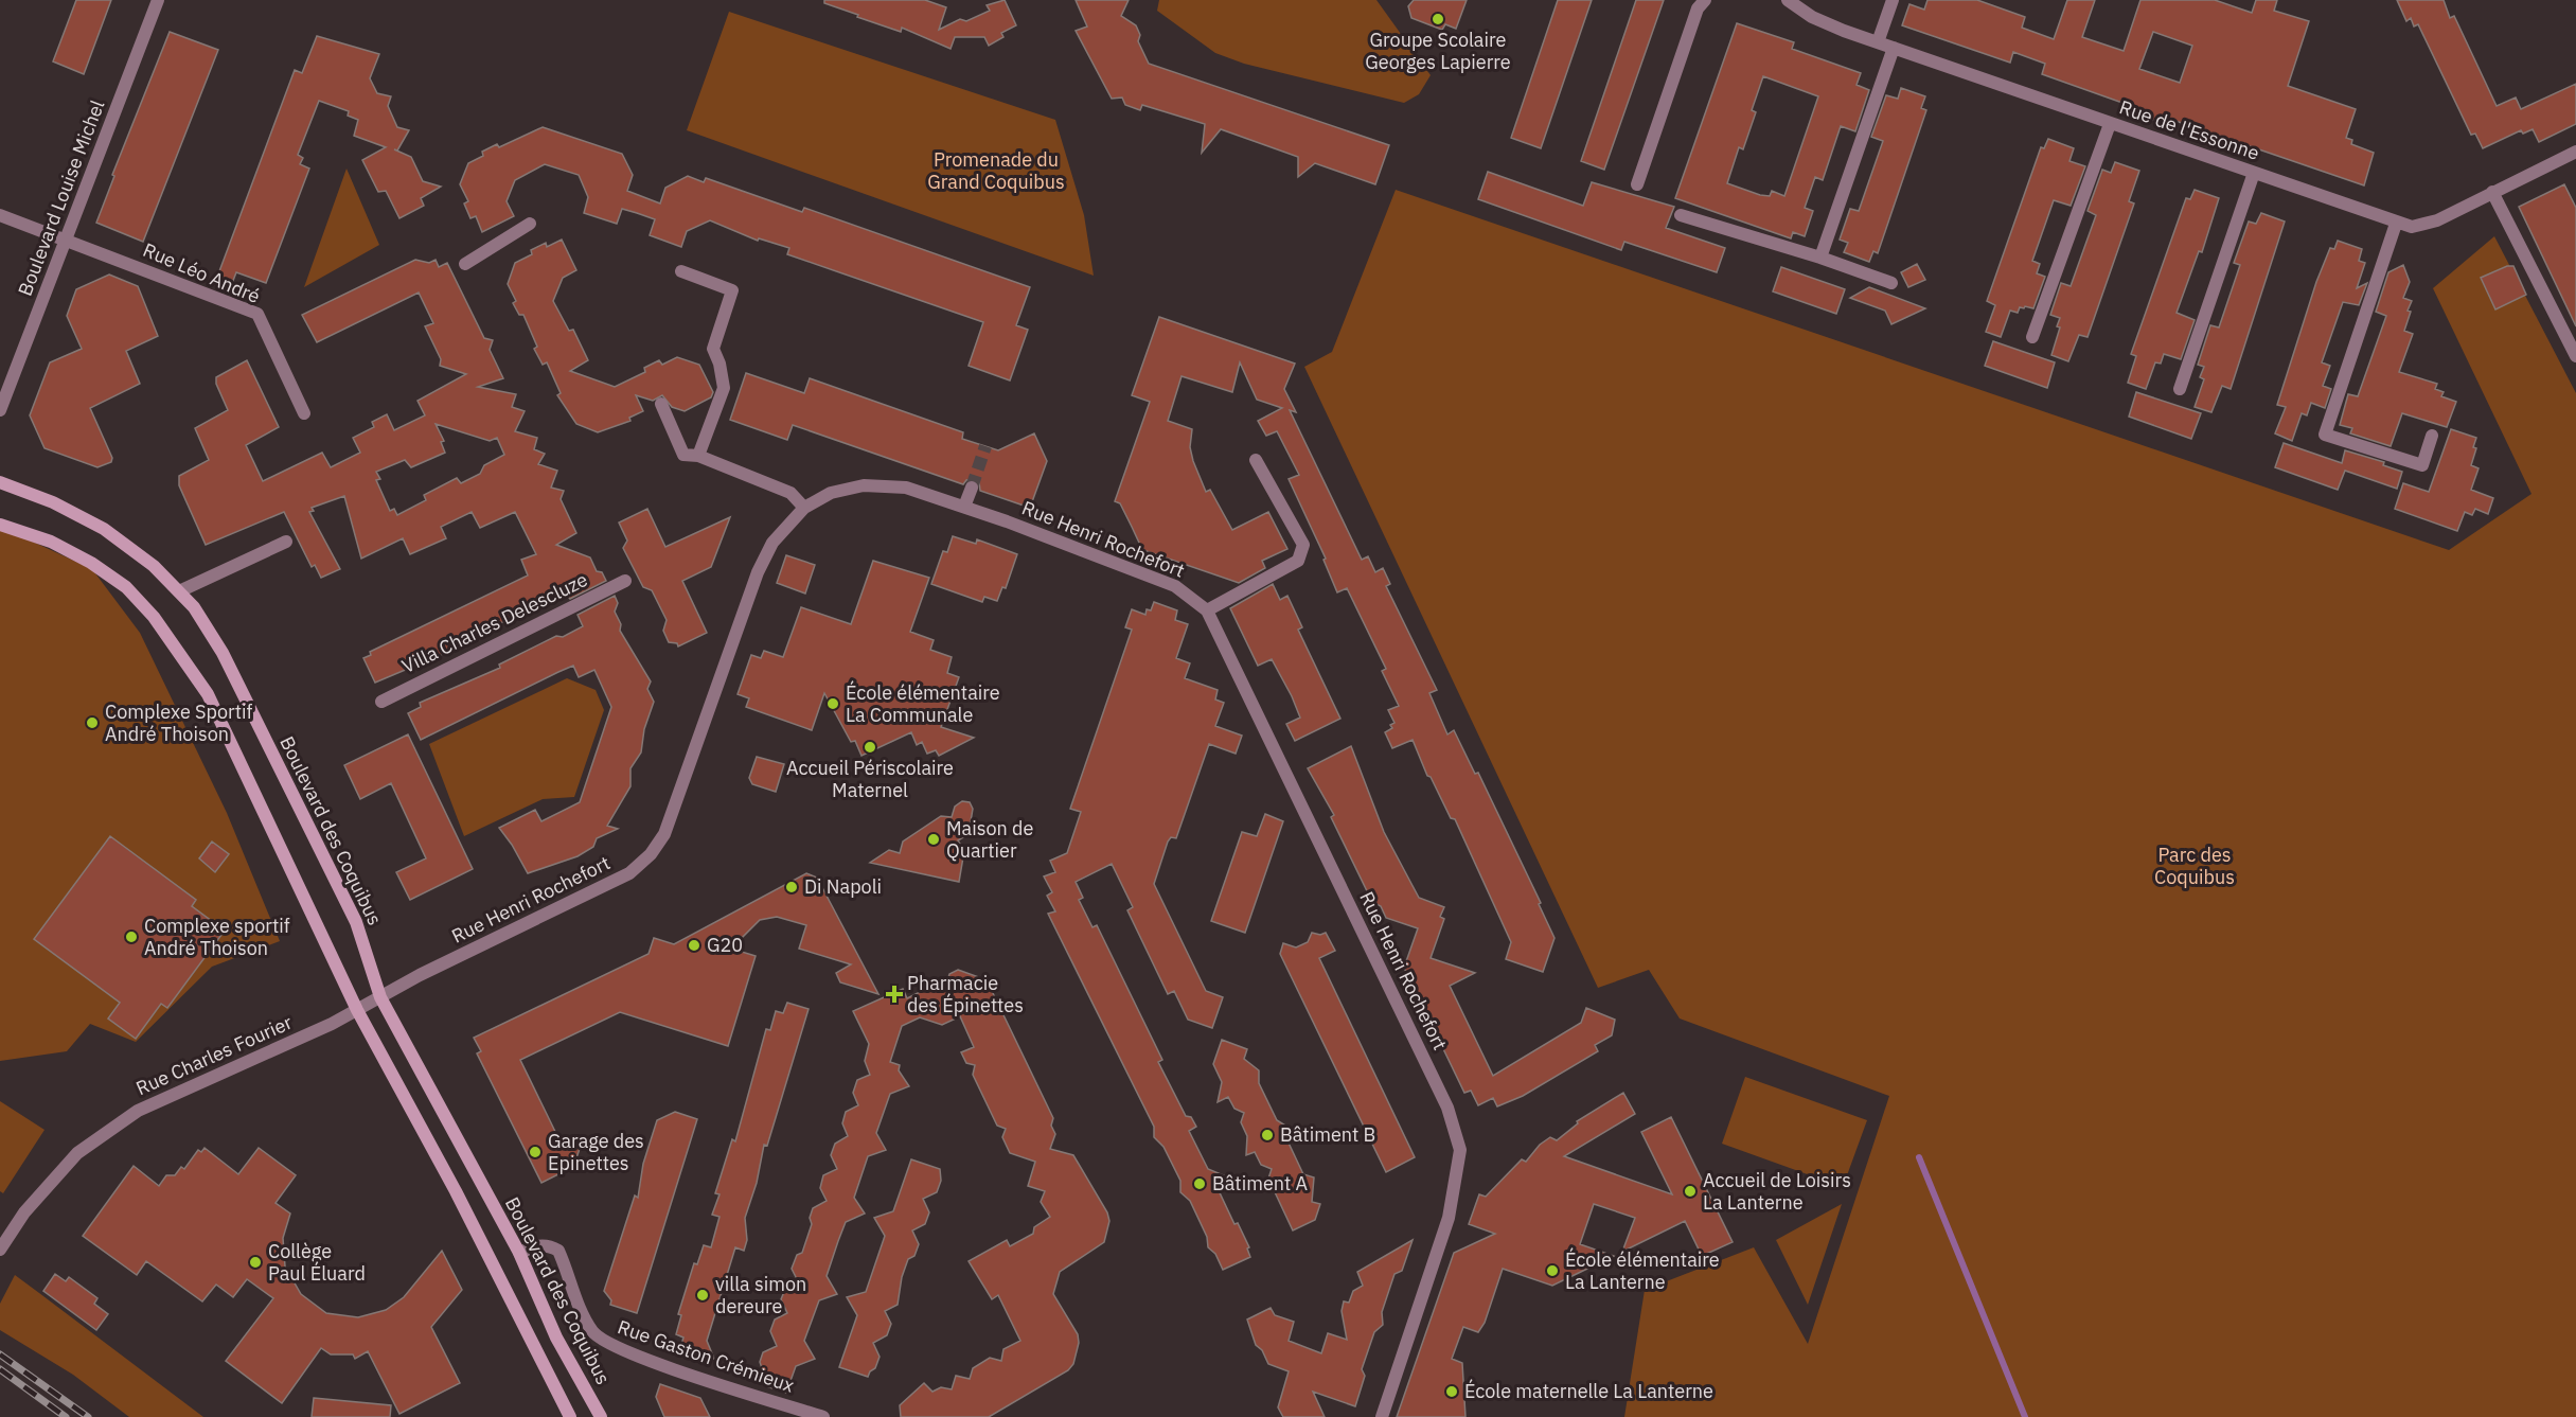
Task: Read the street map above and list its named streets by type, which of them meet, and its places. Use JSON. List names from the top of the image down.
{
  "streets": {
    "main road": ["Boulevard des Coquibus"],
    "street": [
      "Rue de l'Essonne",
      "Boulevard Louise Michel",
      "Rue Léo André",
      "Rue Henri Rochefort",
      "Villa Charles Delescluze",
      "Rue Charles Fourier",
      "Rue Gaston Crémieux"
    ]
  },
  "crossings": [
    ["Boulevard Louise Michel", "Rue Léo André"],
    ["Rue Henri Rochefort", "Boulevard des Coquibus"],
    ["Rue Henri Rochefort", "Rue Charles Fourier"],
    ["Boulevard des Coquibus", "Rue Charles Fourier"],
    ["Boulevard des Coquibus", "Rue Gaston Crémieux"]
  ],
  "parks": ["Promenade du Grand Coquibus", "Parc des Coquibus"],
  "places": {
    "other": [
      "Groupe Scolaire Georges Lapierre",
      "École élémentaire La Communale",
      "Complexe Sportif André Thoison",
      "Accueil Périscolaire Maternel",
      "Maison de Quartier",
      "Di Napoli",
      "Complexe sportif André Thoison",
      "G20",
      "Bâtiment B",
      "Garage des Epinettes",
      "Bâtiment A",
      "Accueil de Loisirs La Lanterne",
      "Collège Paul Éluard",
      "École élémentaire La Lanterne",
      "villa simon dereure",
      "École maternelle La Lanterne"
    ],
    "health": ["Pharmacie des Épinettes"]
  }
}
